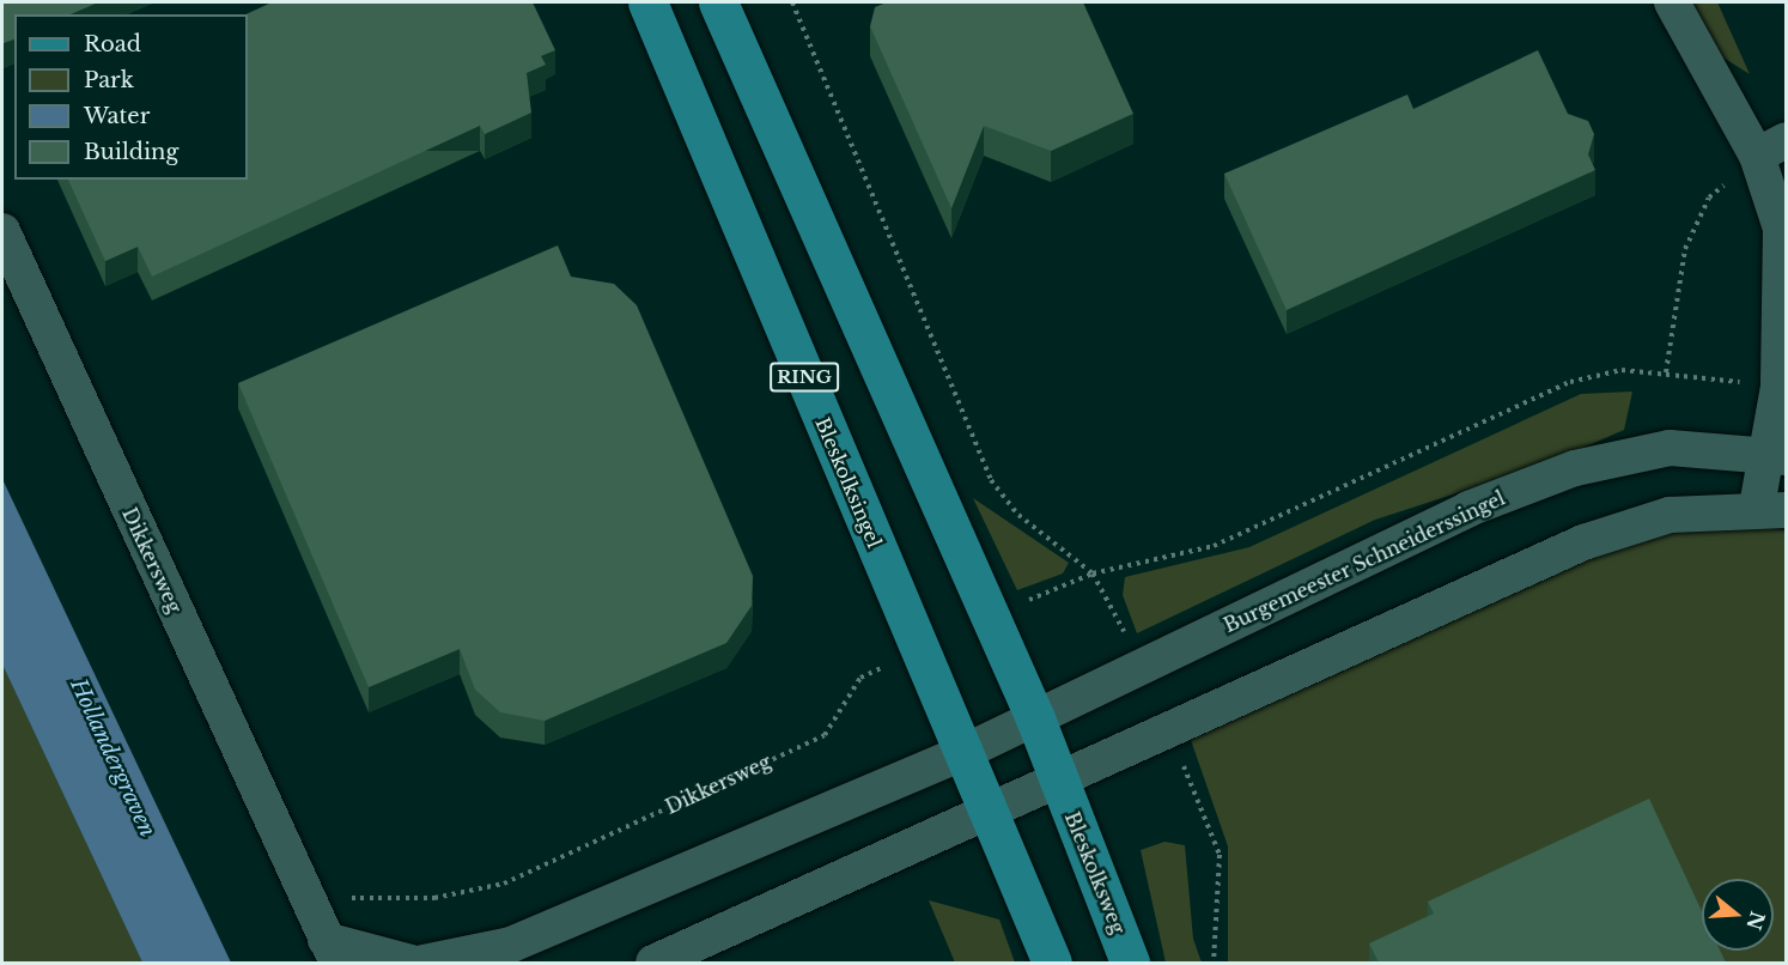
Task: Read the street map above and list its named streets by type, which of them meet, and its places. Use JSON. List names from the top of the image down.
{
  "streets": {
    "main road": ["RING", "Bleskolksingel", "Bleskolksweg"],
    "street": ["Dikkersweg", "Burgemeester Schneiderssingel"]
  },
  "crossings": [
    ["Bleskolksingel", "Dikkersweg"],
    ["Bleskolksingel", "Burgemeester Schneiderssingel"]
  ],
  "water": ["Hollandergraven"],
  "legend": [
    "Road",
    "Park",
    "Water",
    "Building"
  ],
  "north": "right"
}
